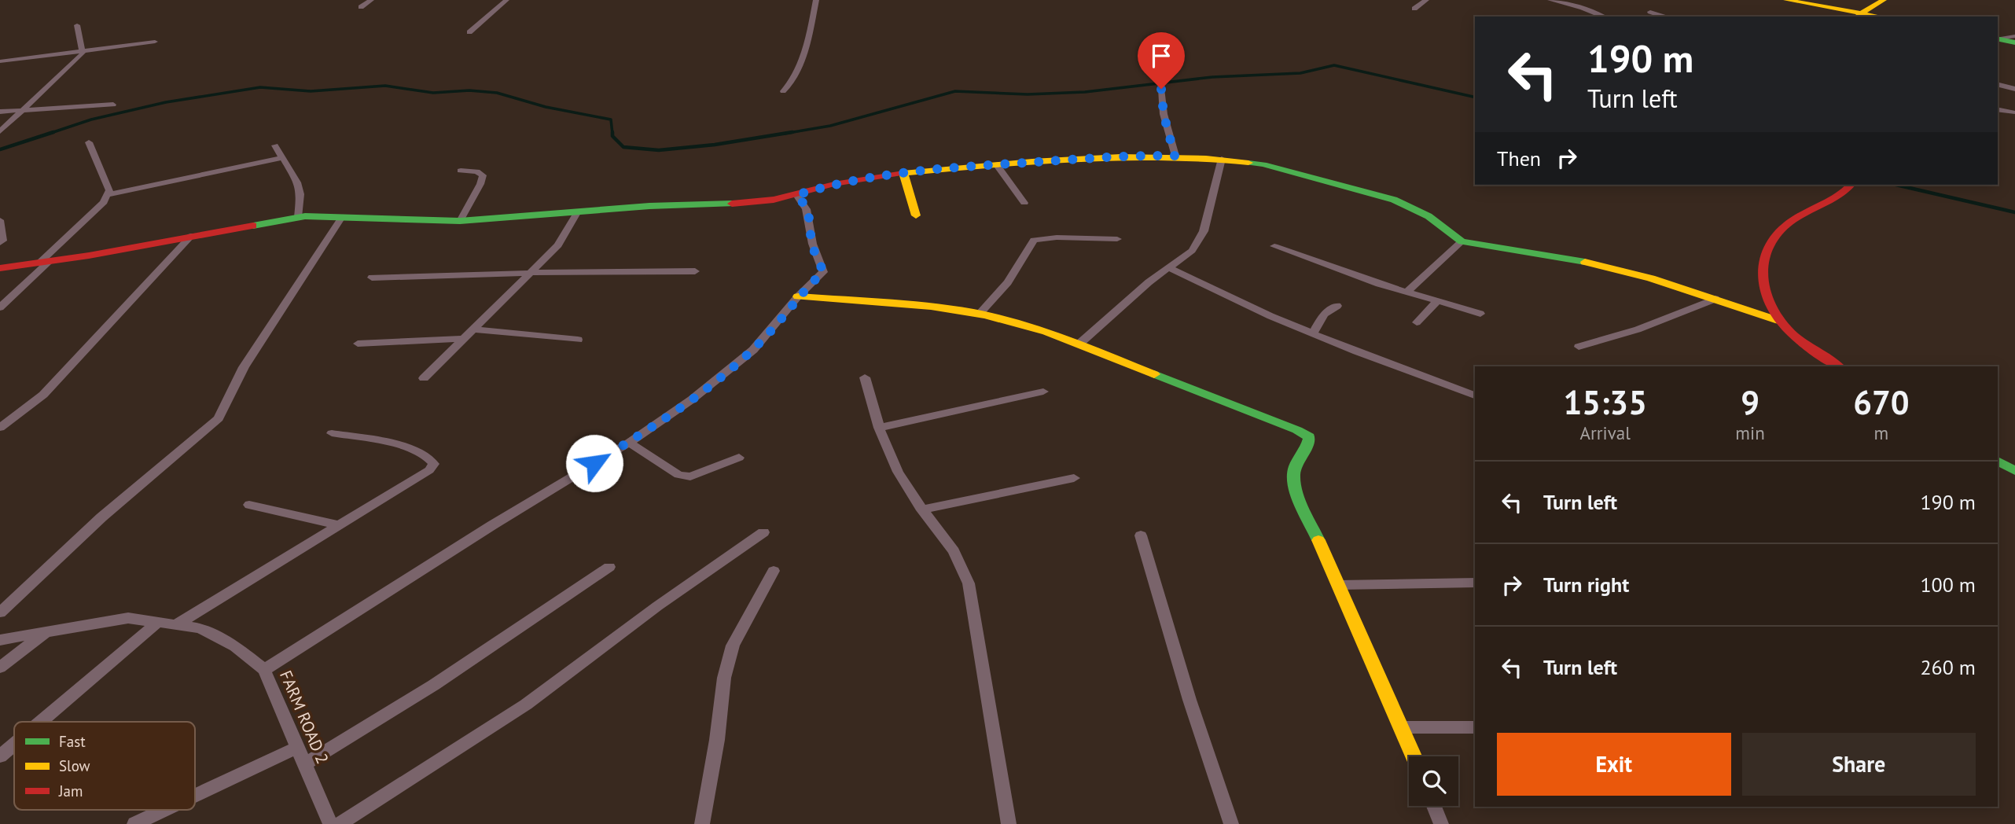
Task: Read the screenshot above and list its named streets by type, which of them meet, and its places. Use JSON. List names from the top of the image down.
{
  "streets": {
    "street": ["FARM ROAD 2"]
  },
  "legend": ["Fast", "Slow", "Jam"],
  "page": {
    "turn": ["190 m", "Turn left"],
    "then": "Then",
    "eta": [
      "15:35",
      "Arrival",
      "9",
      "min",
      "670",
      "m"
    ],
    "list": [
      {
        "name": "Turn left",
        "value": "190 m"
      },
      {
        "name": "Turn right",
        "value": "100 m"
      },
      {
        "name": "Turn left",
        "value": "260 m"
      }
    ],
    "buttons": ["Exit", "Share"]
  }
}
